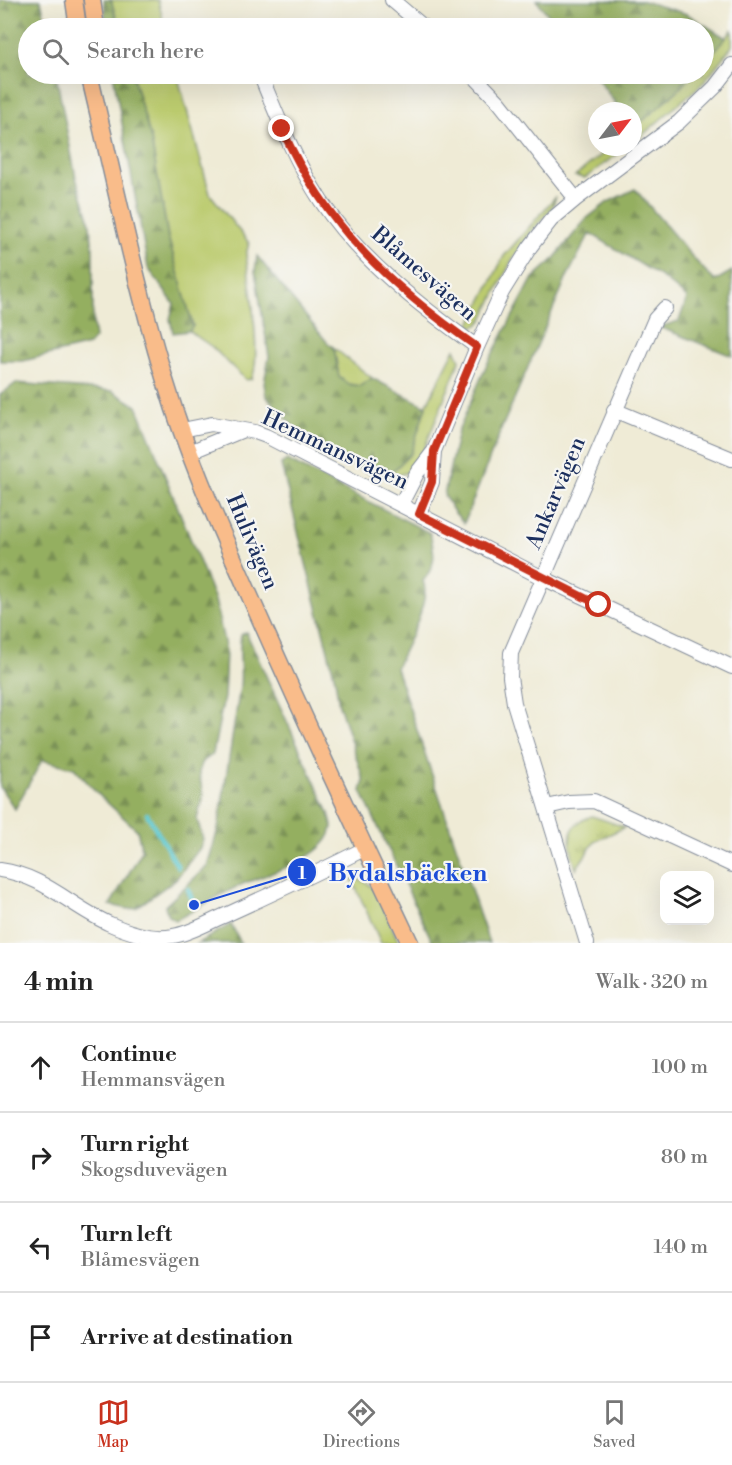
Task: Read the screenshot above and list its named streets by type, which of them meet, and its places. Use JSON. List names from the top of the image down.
{
  "streets": {
    "main road": ["Hulivägen"],
    "street": ["Blåmesvägen", "Hemmansvägen", "Ankarvägen"]
  },
  "crossings": [
    ["Hemmansvägen", "Ankarvägen"],
    ["Hemmansvägen", "Hulivägen"]
  ],
  "places": ["Bydalsbäcken"],
  "north": "top right",
  "page": {
    "search": "Search here",
    "heading": ["4 min", "Walk · 320 m"],
    "list": [
      ["Continue", "Hemmansvägen", "100 m"],
      ["Turn right", "Skogsduvevägen", "80 m"],
      ["Turn left", "Blåmesvägen", "140 m"],
      "Arrive at destination"
    ],
    "nav": ["Map", "Directions", "Saved"]
  }
}
